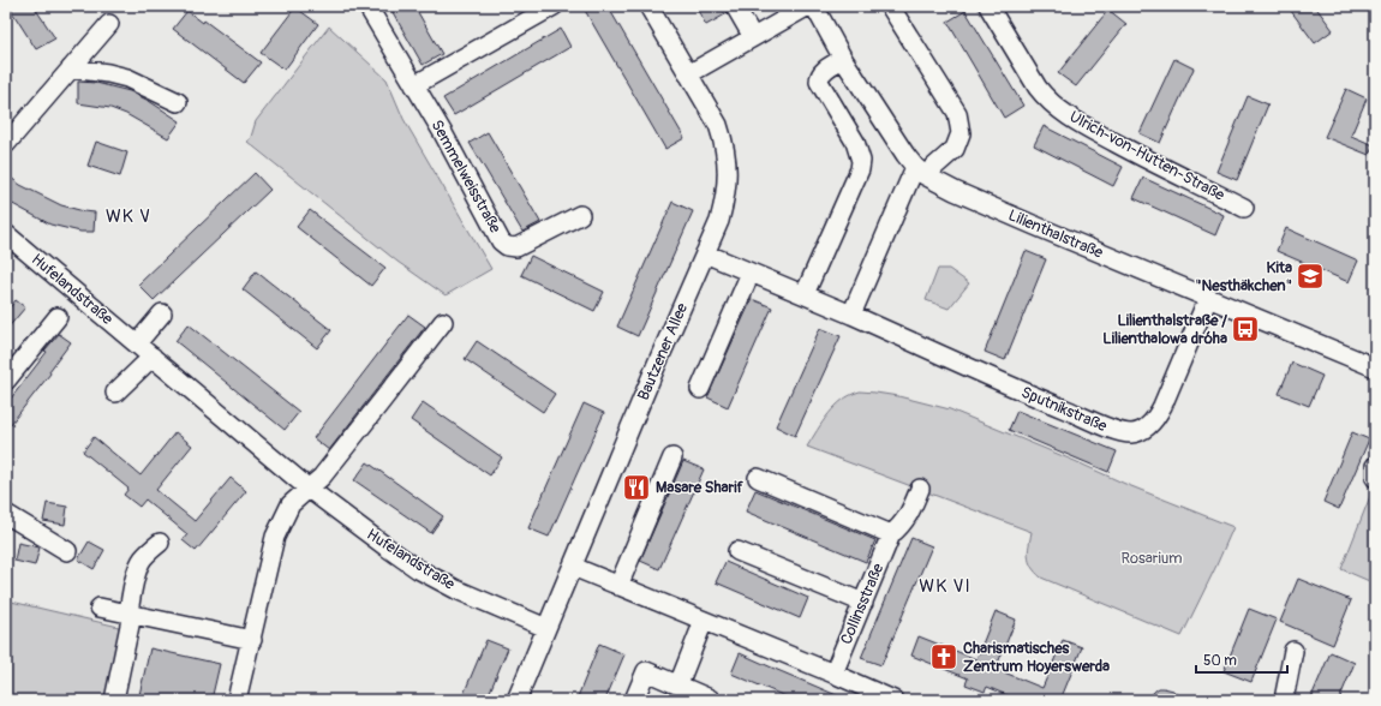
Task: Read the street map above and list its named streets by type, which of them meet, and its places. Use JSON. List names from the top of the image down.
{
  "streets": {
    "street": [
      "Ulrich-von-Hutten-Straße",
      "Semmelweisstraße",
      "Lilienthalstraße",
      "Hufelandstraße",
      "Bautzener Allee",
      "Sputnikstraße",
      "Collinsstraße"
    ]
  },
  "crossings": [
    ["Lilienthalstraße", "Sputnikstraße"],
    ["Hufelandstraße", "Bautzener Allee"],
    ["Bautzener Allee", "Sputnikstraße"]
  ],
  "districts": ["WK V", "WK VI"],
  "parks": ["Rosarium"],
  "places": {
    "school or university": ["Kita \"Nesthäkchen\""],
    "bus stop": ["Lilienthalstraße / Lilienthalowa dróha"],
    "restaurant": ["Masare Sharif"],
    "church": ["Charismatisches Zentrum Hoyerswerda"]
  },
  "scale_bar": "50 m"
}
